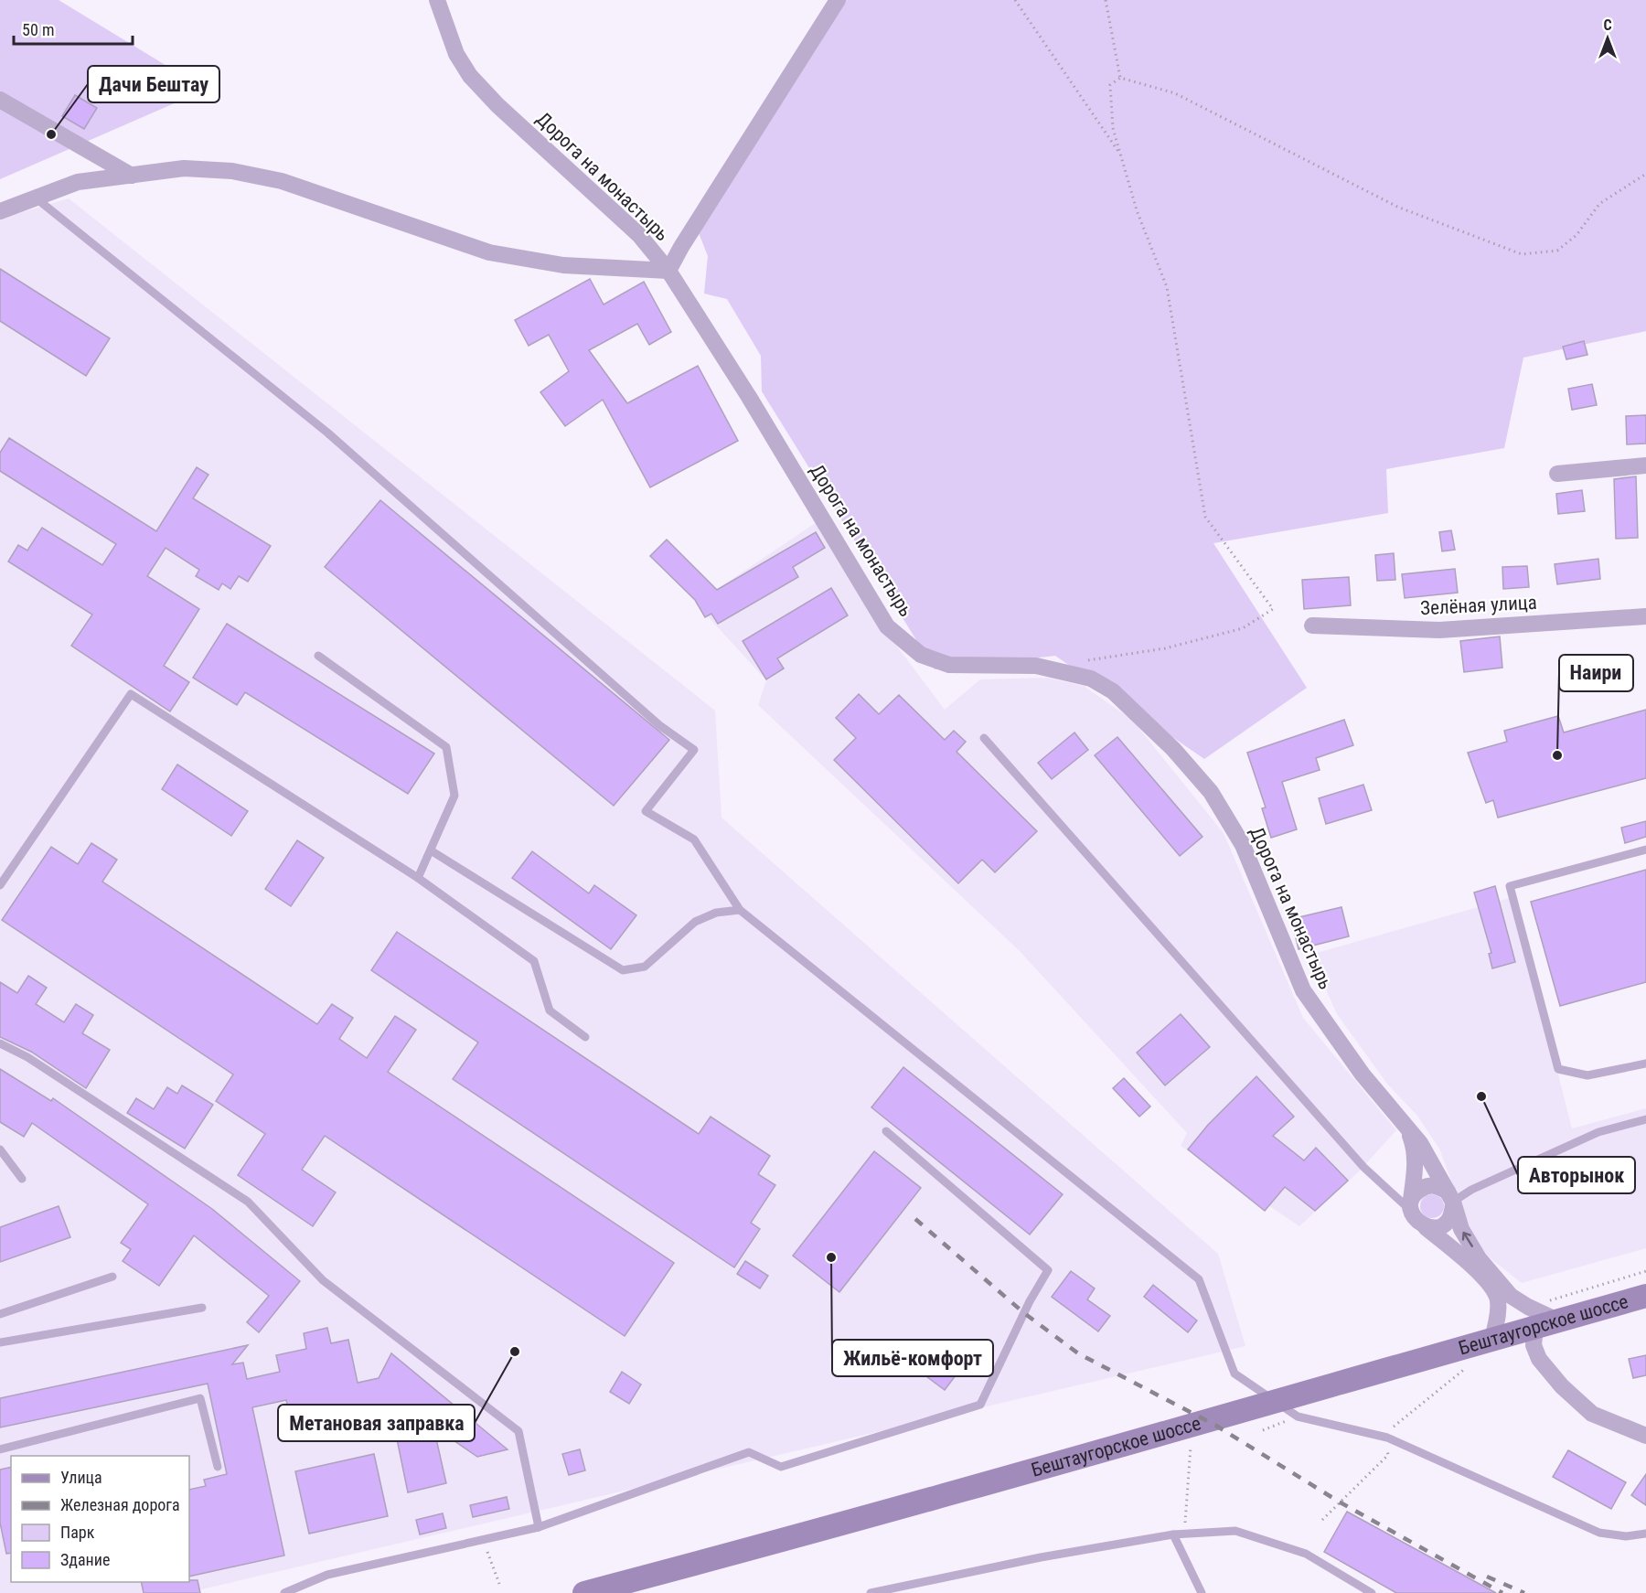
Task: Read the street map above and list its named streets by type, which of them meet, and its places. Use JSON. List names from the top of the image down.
{
  "streets": {
    "main road": ["Бештаугорское шоссе"],
    "street": ["Дорога на монастырь", "Зелёная улица"]
  },
  "crossings": [
    ["Дорога на монастырь", "Бештаугорское шоссе"]
  ],
  "places": [
    "Дачи Бештау",
    "Наири",
    "Авторынок",
    "Жильё-комфорт",
    "Метановая заправка"
  ],
  "legend": [
    "Улица",
    "Железная дорога",
    "Парк",
    "Здание"
  ],
  "scale_bar": "50 m",
  "north": "top"
}
